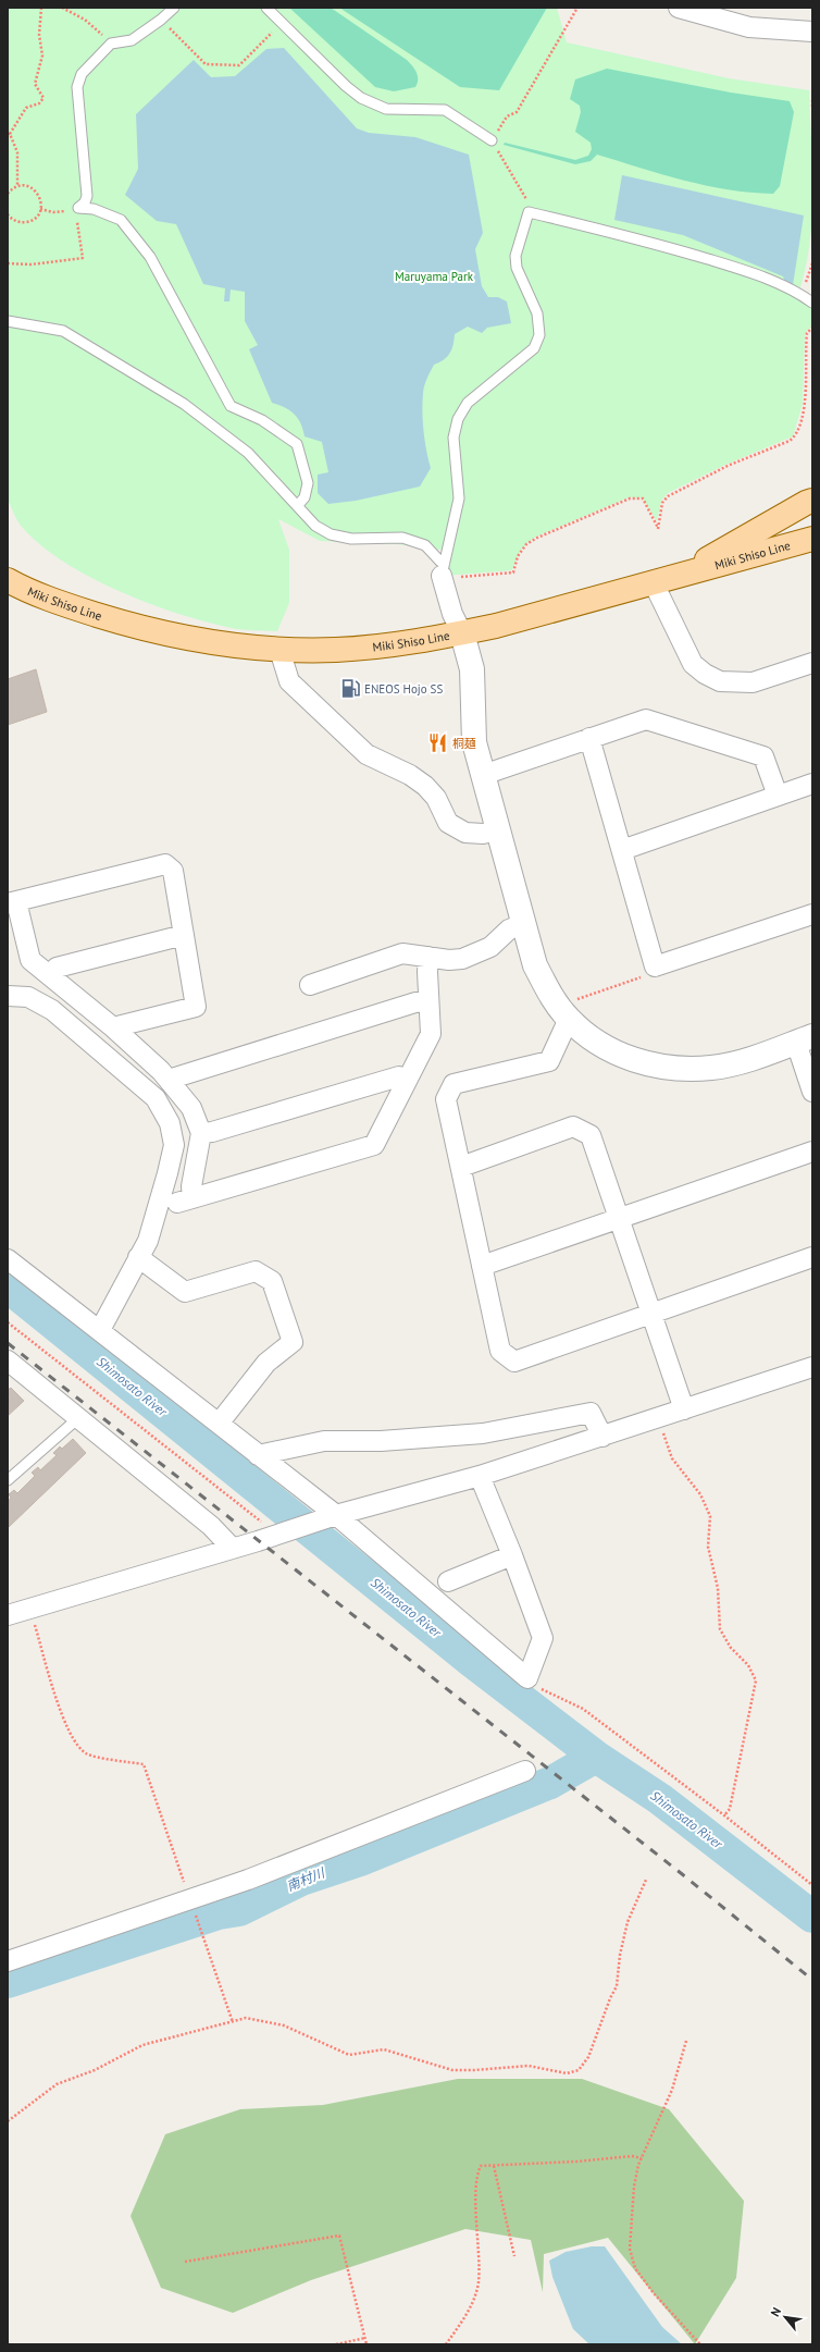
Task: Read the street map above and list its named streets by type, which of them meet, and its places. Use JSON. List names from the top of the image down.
{
  "streets": {
    "main road": ["Miki Shiso Line"]
  },
  "water": ["Shimosato River", "南村川"],
  "parks": ["Maruyama Park"],
  "places": {
    "fuel station": ["ENEOS Hojo SS"],
    "restaurant": ["桐麺"]
  },
  "north": "top left"
}
